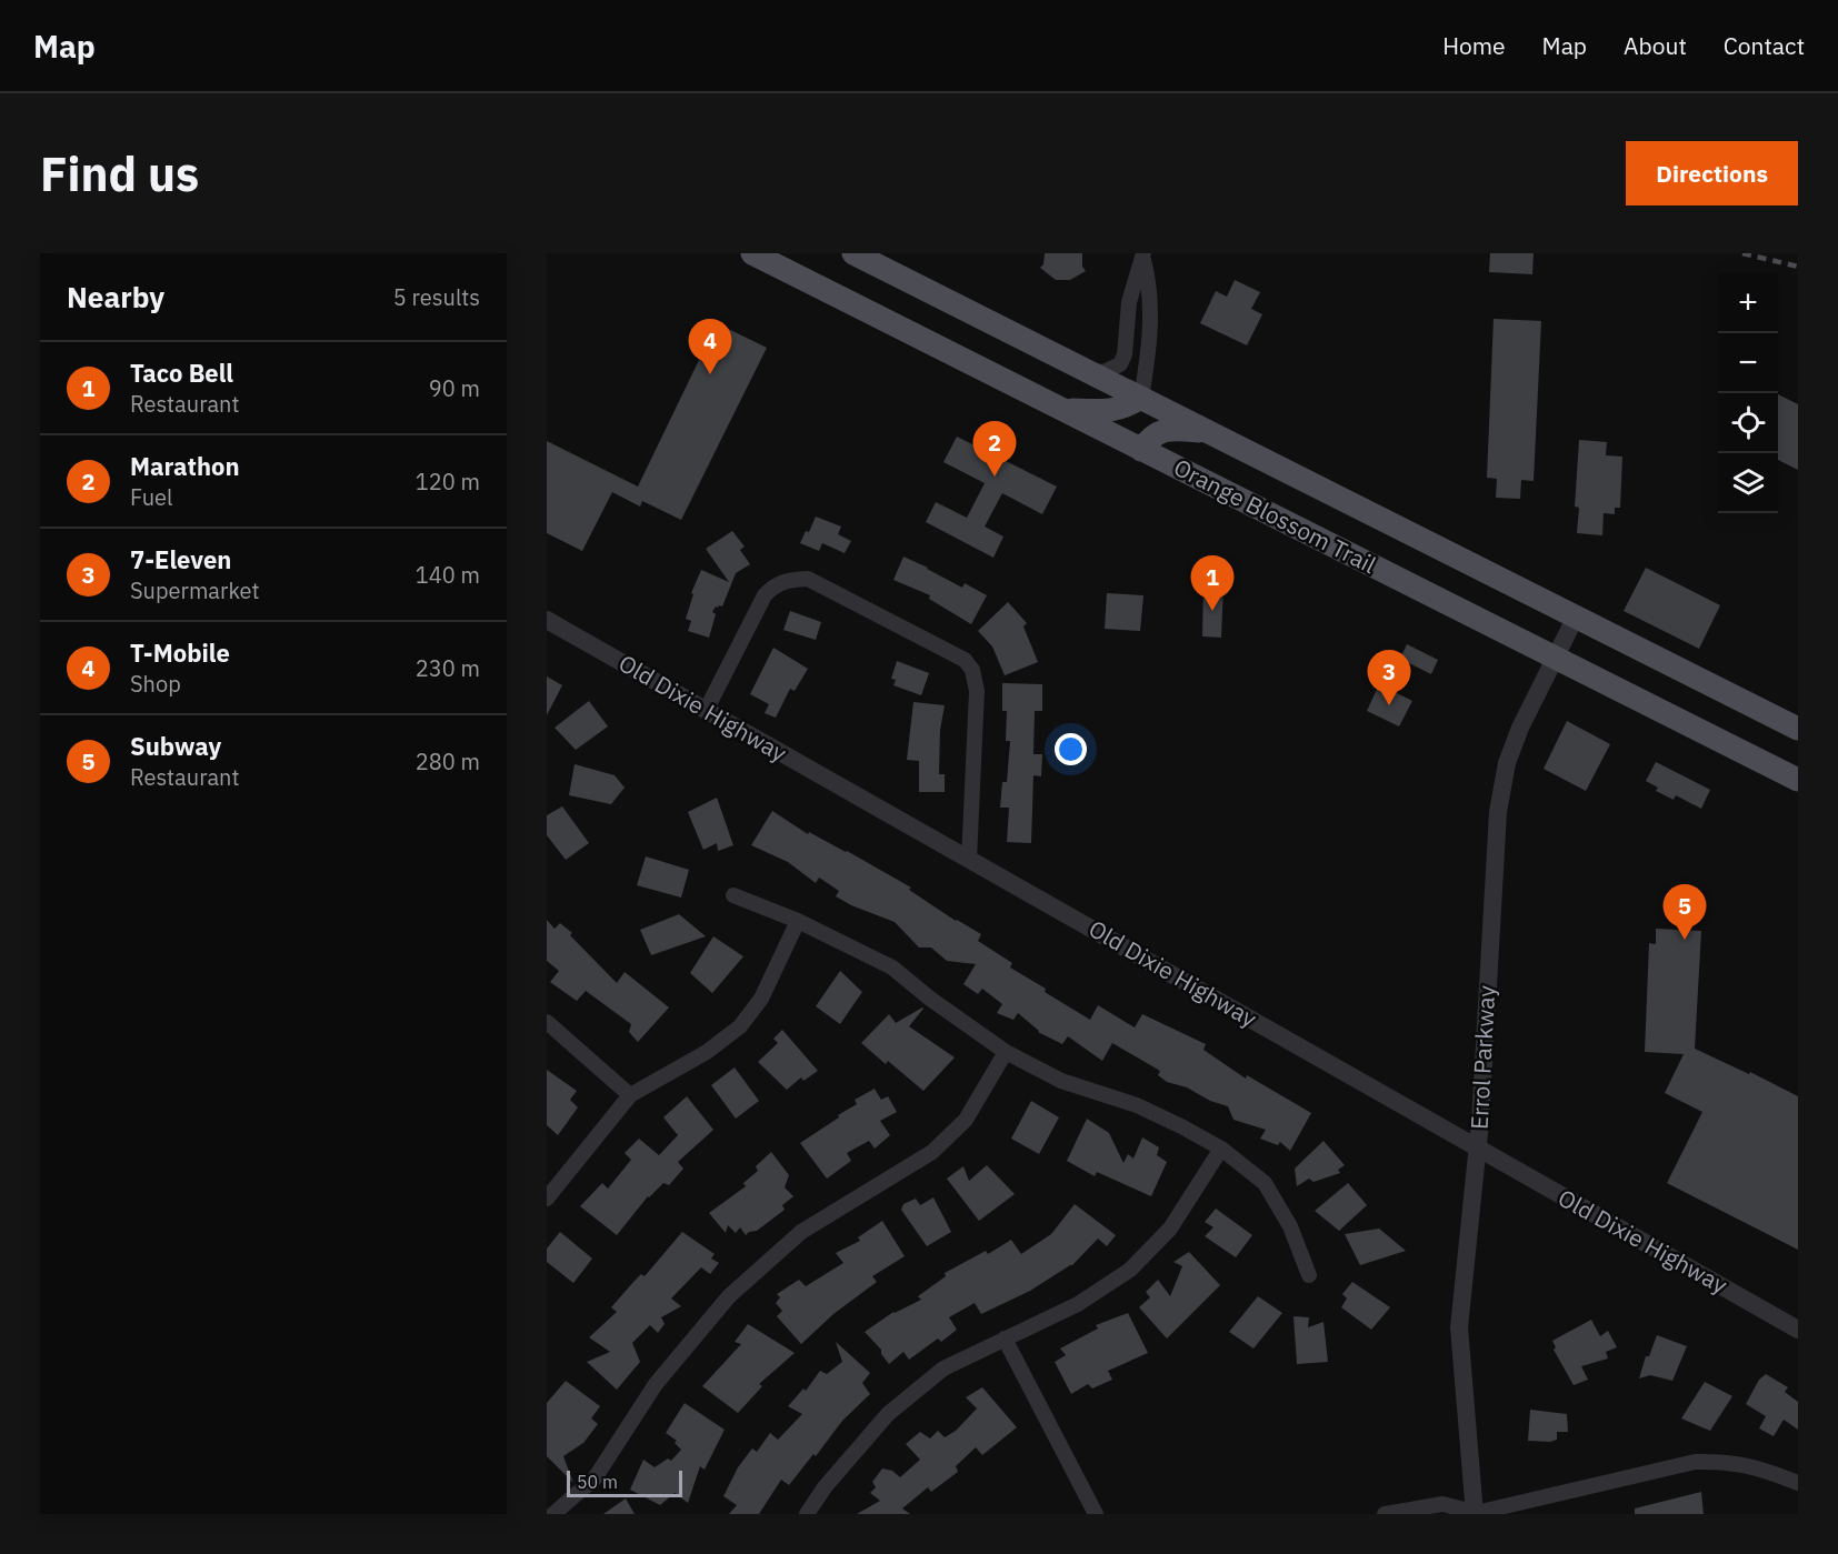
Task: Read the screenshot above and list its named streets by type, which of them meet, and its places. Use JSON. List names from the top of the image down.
{
  "streets": {
    "main road": ["Orange Blossom Trail"],
    "street": ["Old Dixie Highway", "Errol Parkway"]
  },
  "crossings": [
    ["Orange Blossom Trail", "Errol Parkway"],
    ["Old Dixie Highway", "Errol Parkway"]
  ],
  "scale_bar": "50 m",
  "page": {
    "header": "Map",
    "nav": [
      "Home",
      "Map",
      "About",
      "Contact"
    ],
    "buttons": "Directions",
    "title": "Find us",
    "heading": ["Nearby", "5 results"],
    "map_buttons": ["+", "−"],
    "pins": [
      "4",
      "2",
      "1",
      "3",
      "5"
    ],
    "list": [
      {
        "mark": "1",
        "name": "Taco Bell",
        "note": "Restaurant",
        "value": "90 m"
      },
      {
        "mark": "2",
        "name": "Marathon",
        "note": "Fuel",
        "value": "120 m"
      },
      {
        "mark": "3",
        "name": "7-Eleven",
        "note": "Supermarket",
        "value": "140 m"
      },
      {
        "mark": "4",
        "name": "T-Mobile",
        "note": "Shop",
        "value": "230 m"
      },
      {
        "mark": "5",
        "name": "Subway",
        "note": "Restaurant",
        "value": "280 m"
      }
    ],
    "scale": "50 m"
  }
}
